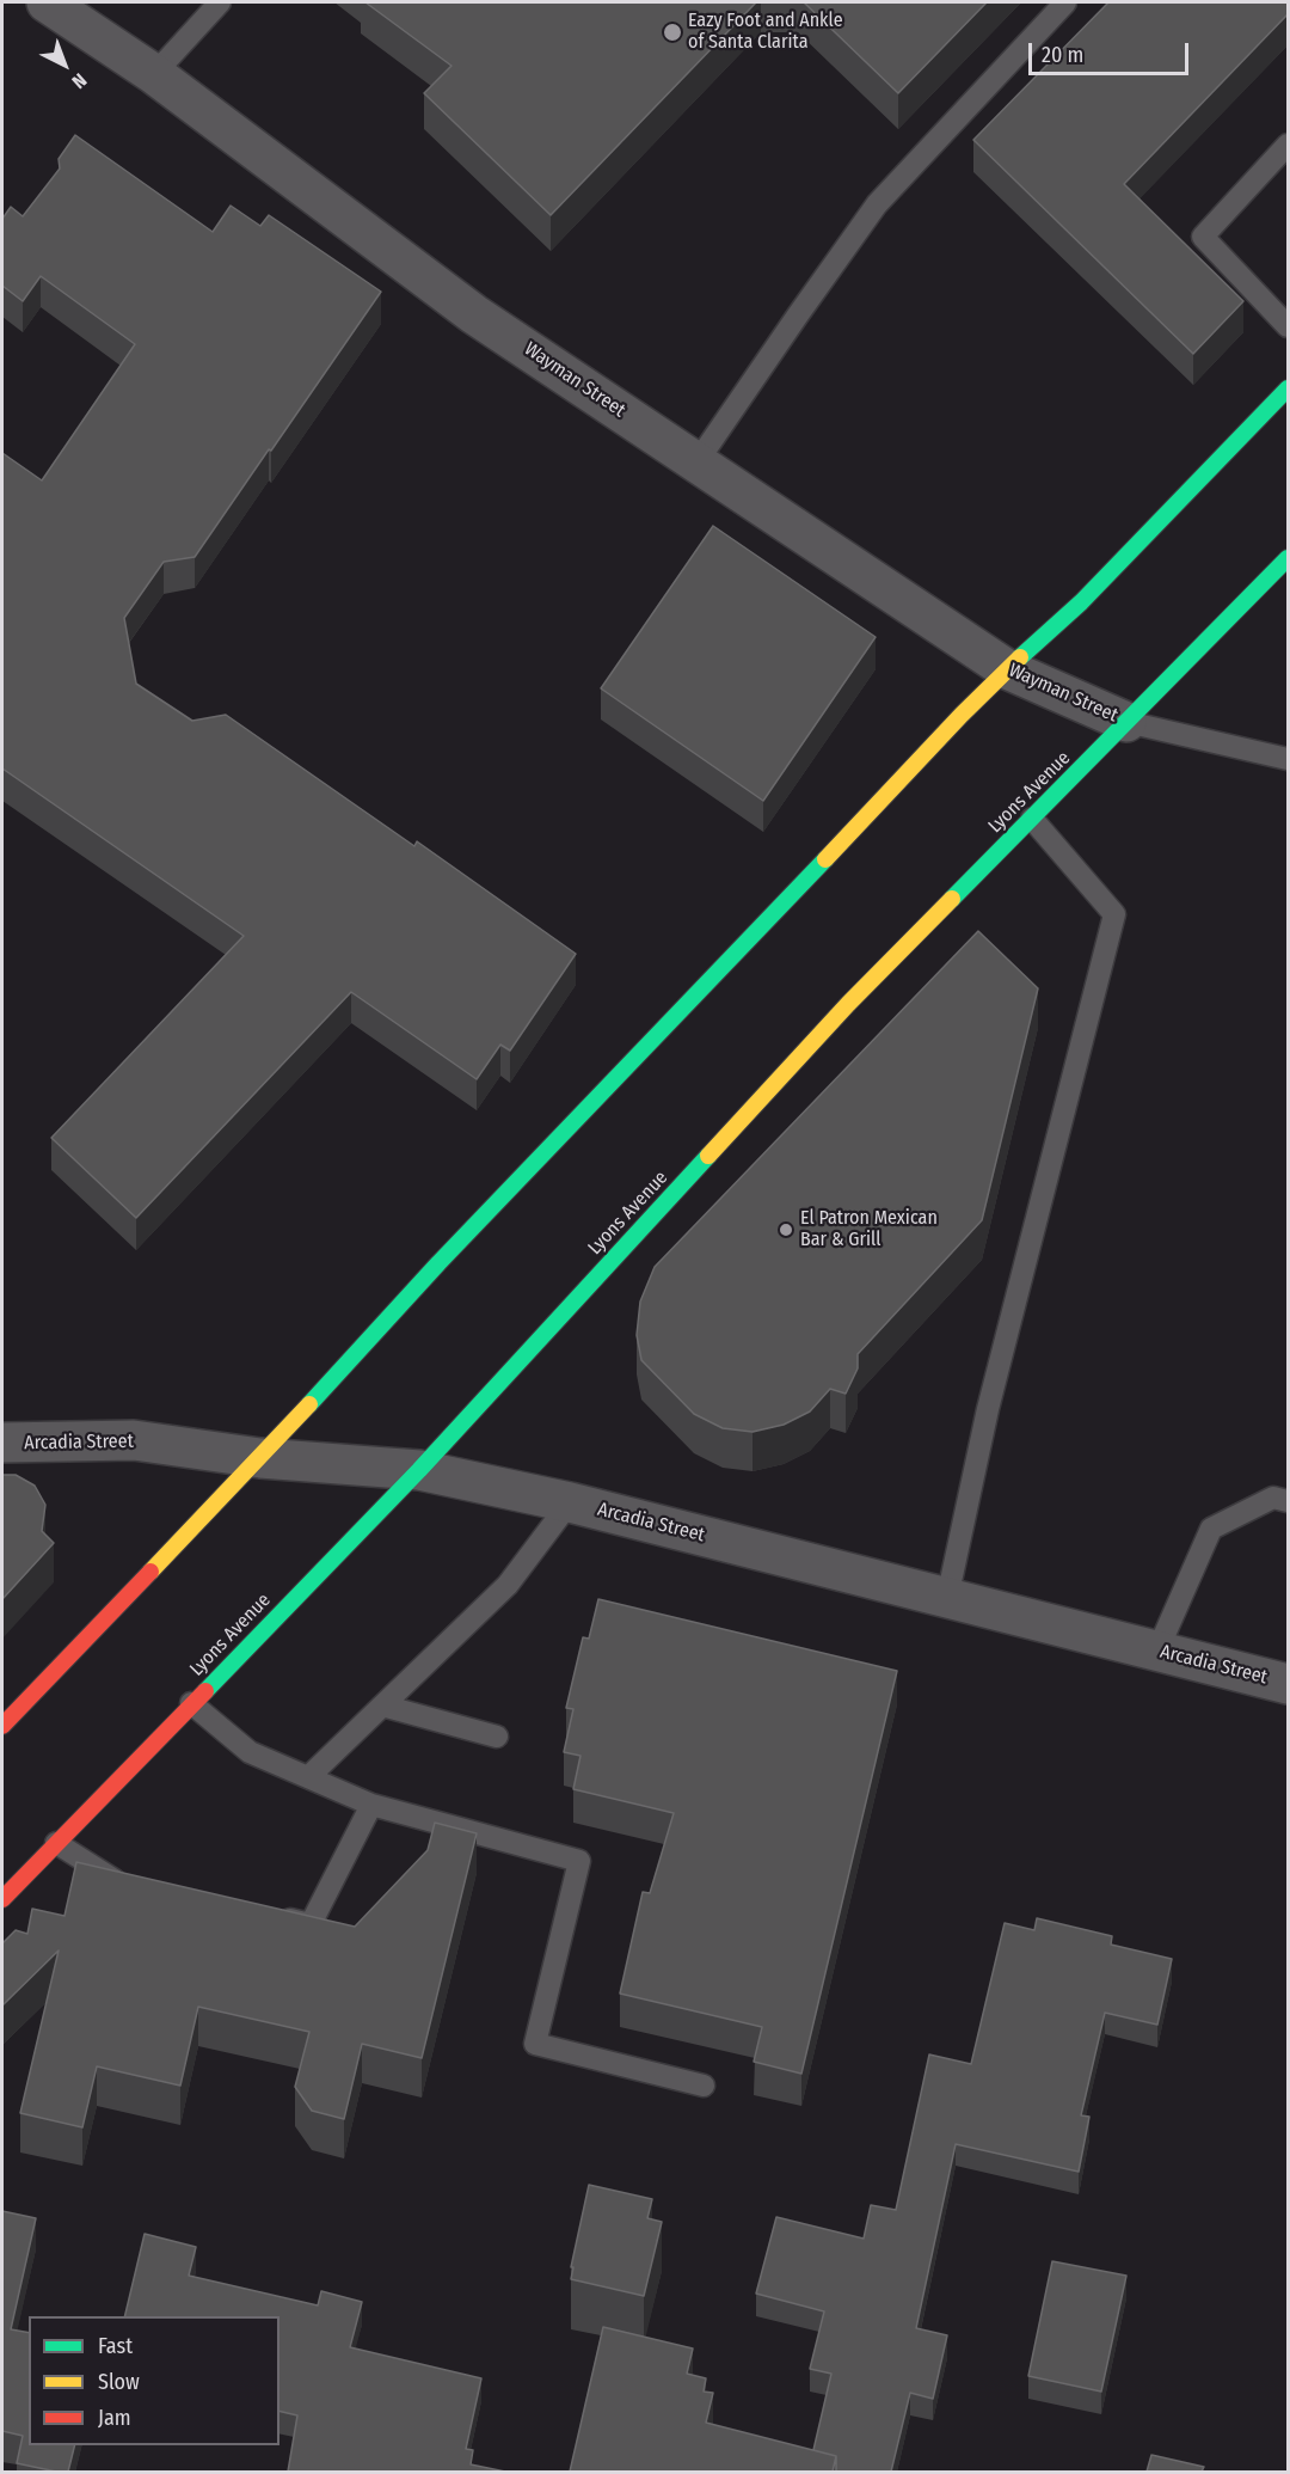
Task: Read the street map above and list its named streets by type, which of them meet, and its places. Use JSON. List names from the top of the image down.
{
  "streets": {
    "main road": ["Lyons Avenue"],
    "street": ["Wayman Street", "Arcadia Street"]
  },
  "crossings": [
    ["Wayman Street", "Lyons Avenue"],
    ["Lyons Avenue", "Arcadia Street"]
  ],
  "places": ["Eazy Foot and Ankle of Santa Clarita", "El Patron Mexican Bar & Grill"],
  "legend": ["Fast", "Slow", "Jam"],
  "scale_bar": "20 m",
  "north": "bottom right"
}
